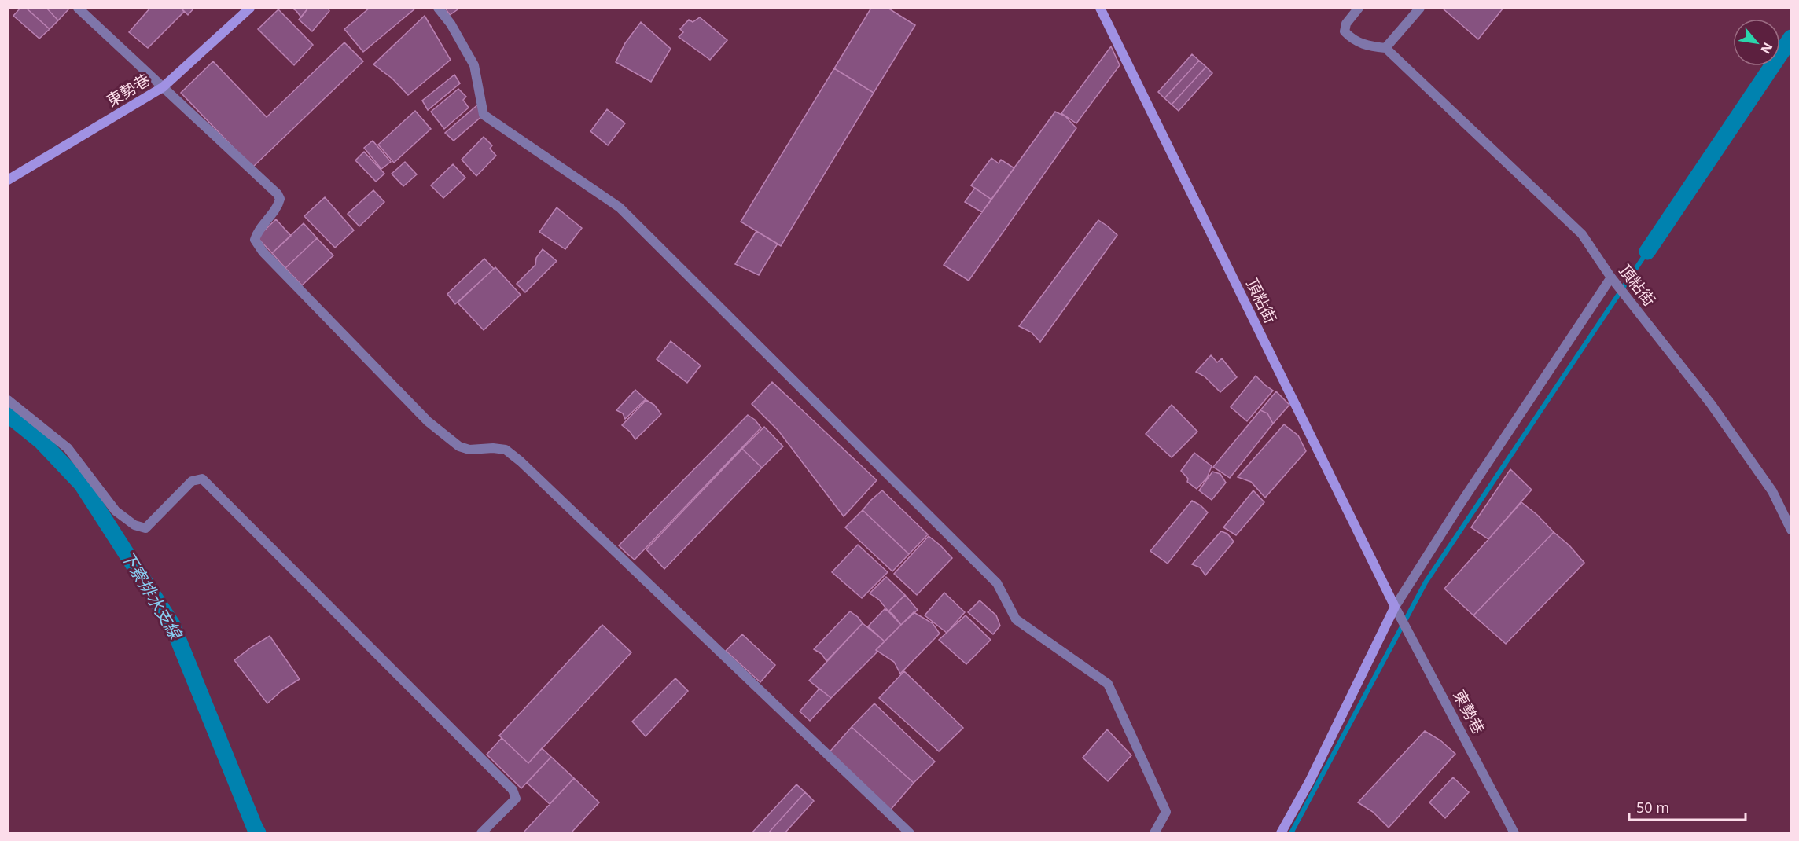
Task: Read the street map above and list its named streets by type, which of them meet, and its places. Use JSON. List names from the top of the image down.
{
  "streets": {
    "street": ["東勢巷", "頂粘街"]
  },
  "crossings": [
    ["東勢巷", "頂粘街"]
  ],
  "water": ["下寮排水支線"],
  "scale_bar": "50 m",
  "north": "bottom right"
}
